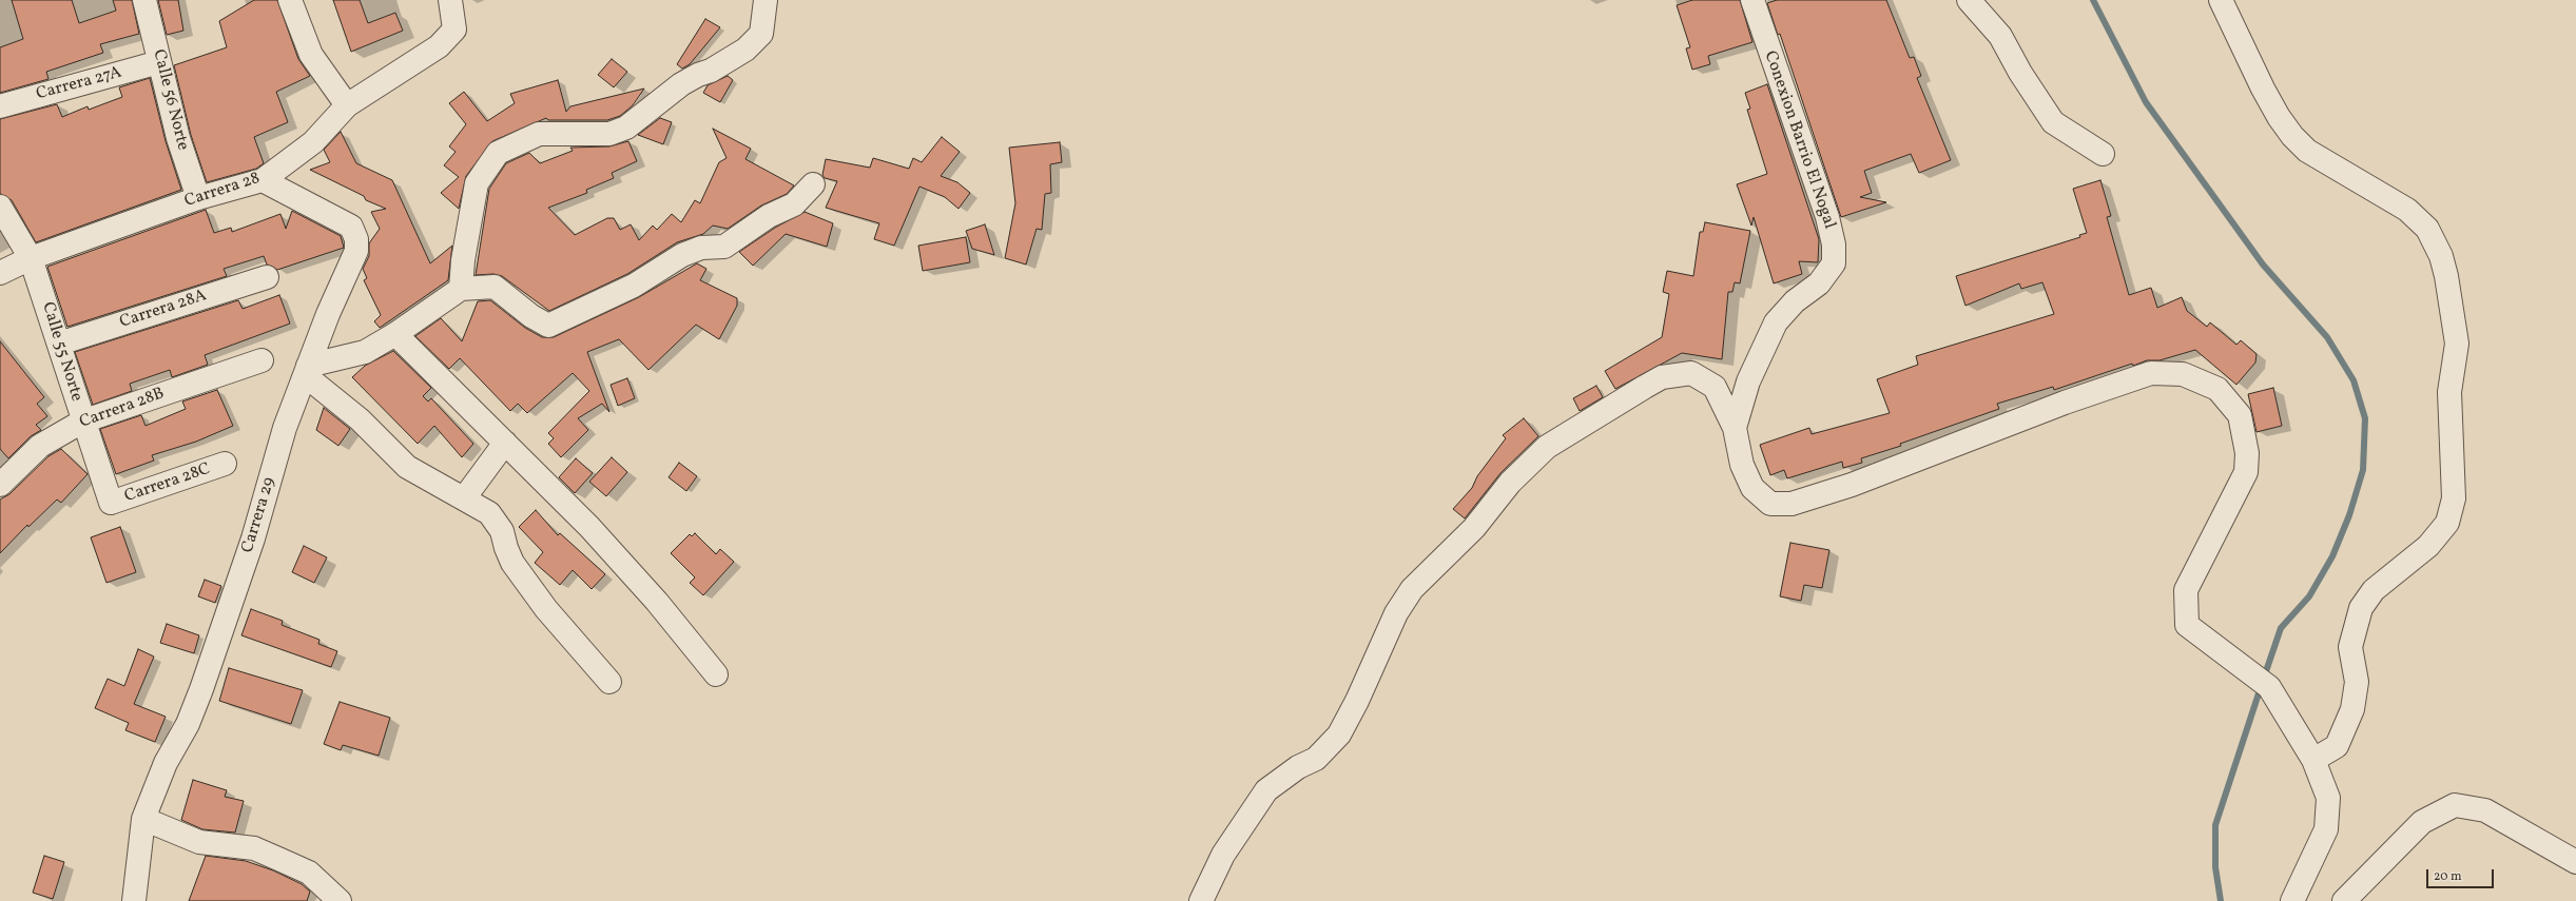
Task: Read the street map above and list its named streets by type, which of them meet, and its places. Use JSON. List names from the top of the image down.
{
  "streets": {
    "street": [
      "Carrera 27A",
      "Calle 56 Norte",
      "Conexion Barrio El Nogal",
      "Carrera 28",
      "Carrera 28A",
      "Calle 55 Norte",
      "Carrera 28B",
      "Carrera 28C",
      "Carrera 29"
    ]
  },
  "crossings": [
    ["Carrera 27A", "Calle 56 Norte"],
    ["Calle 56 Norte", "Carrera 28"],
    ["Carrera 28", "Calle 55 Norte"],
    ["Carrera 28", "Carrera 29"],
    ["Carrera 28A", "Calle 55 Norte"],
    ["Calle 55 Norte", "Carrera 28B"],
    ["Calle 55 Norte", "Carrera 28C"]
  ],
  "scale_bar": "20 m"
}
